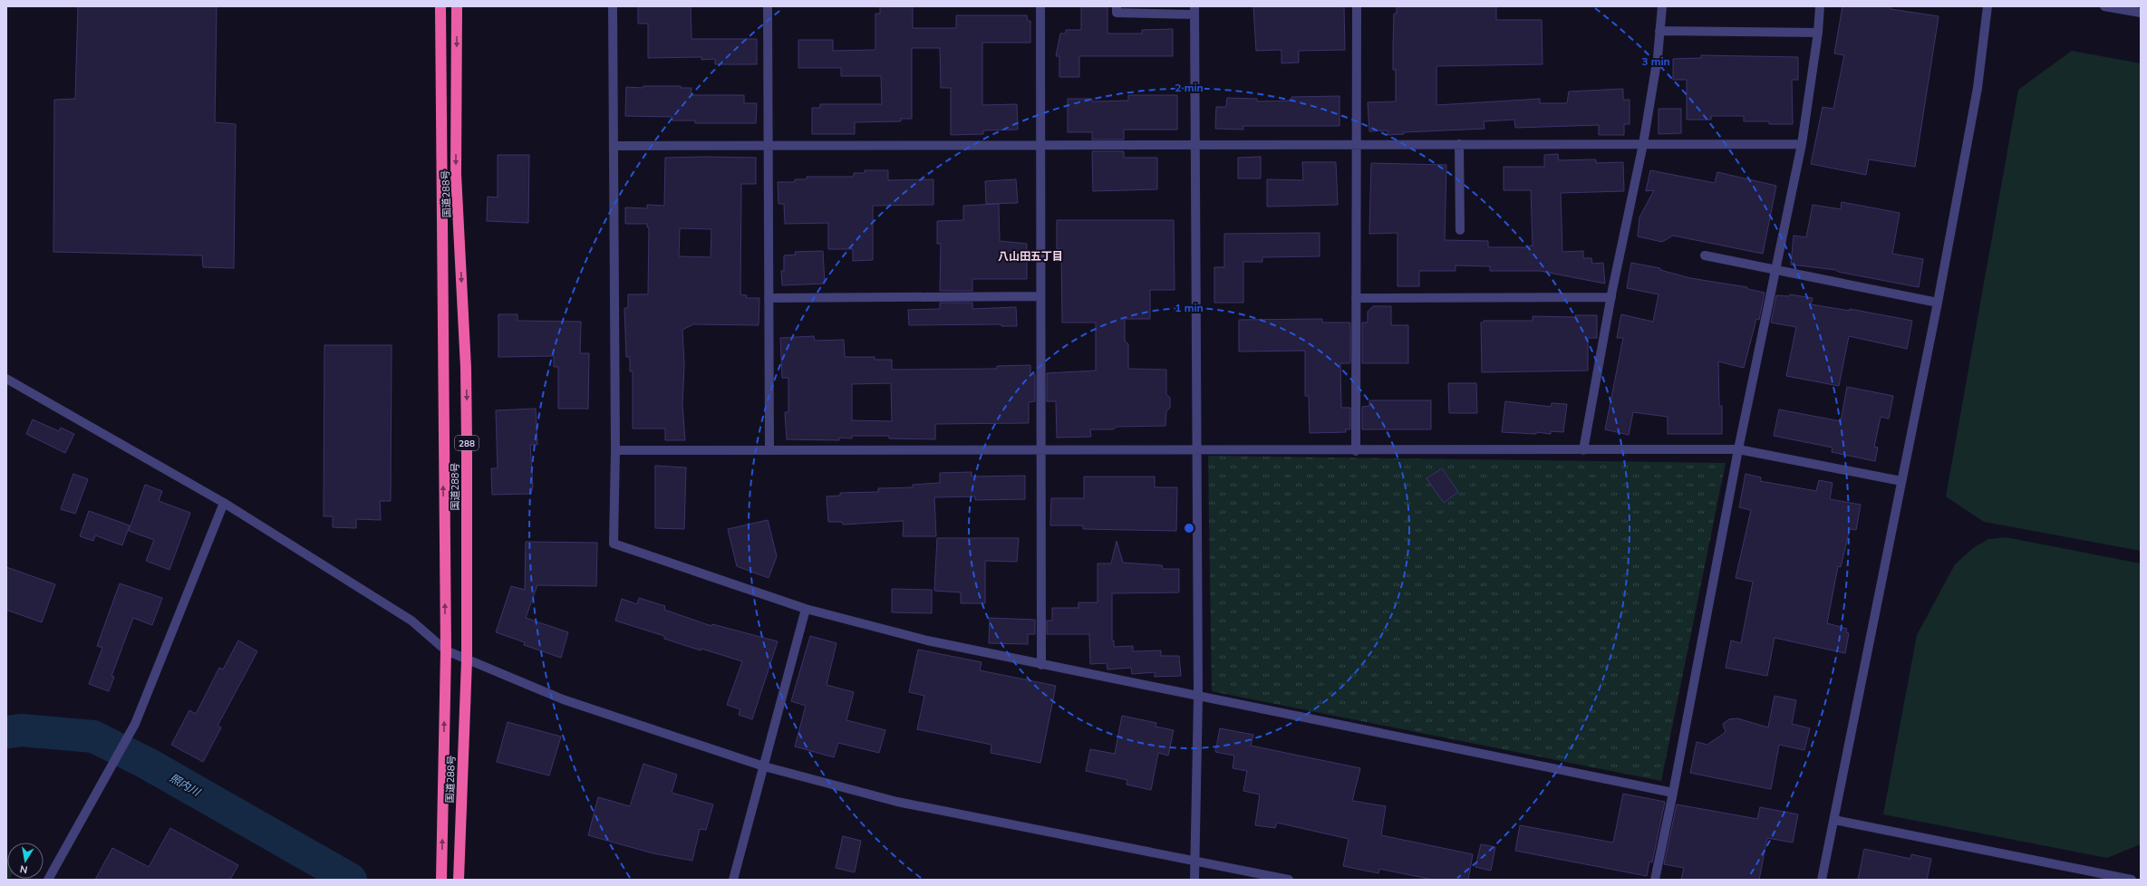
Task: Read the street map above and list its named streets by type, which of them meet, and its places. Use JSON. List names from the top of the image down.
{
  "streets": {
    "highway": ["国道288号", "288"]
  },
  "districts": ["八山田五丁目"],
  "water": ["照内川"],
  "north": "bottom",
  "rings": ["3 min", "2 min", "1 min"]
}
